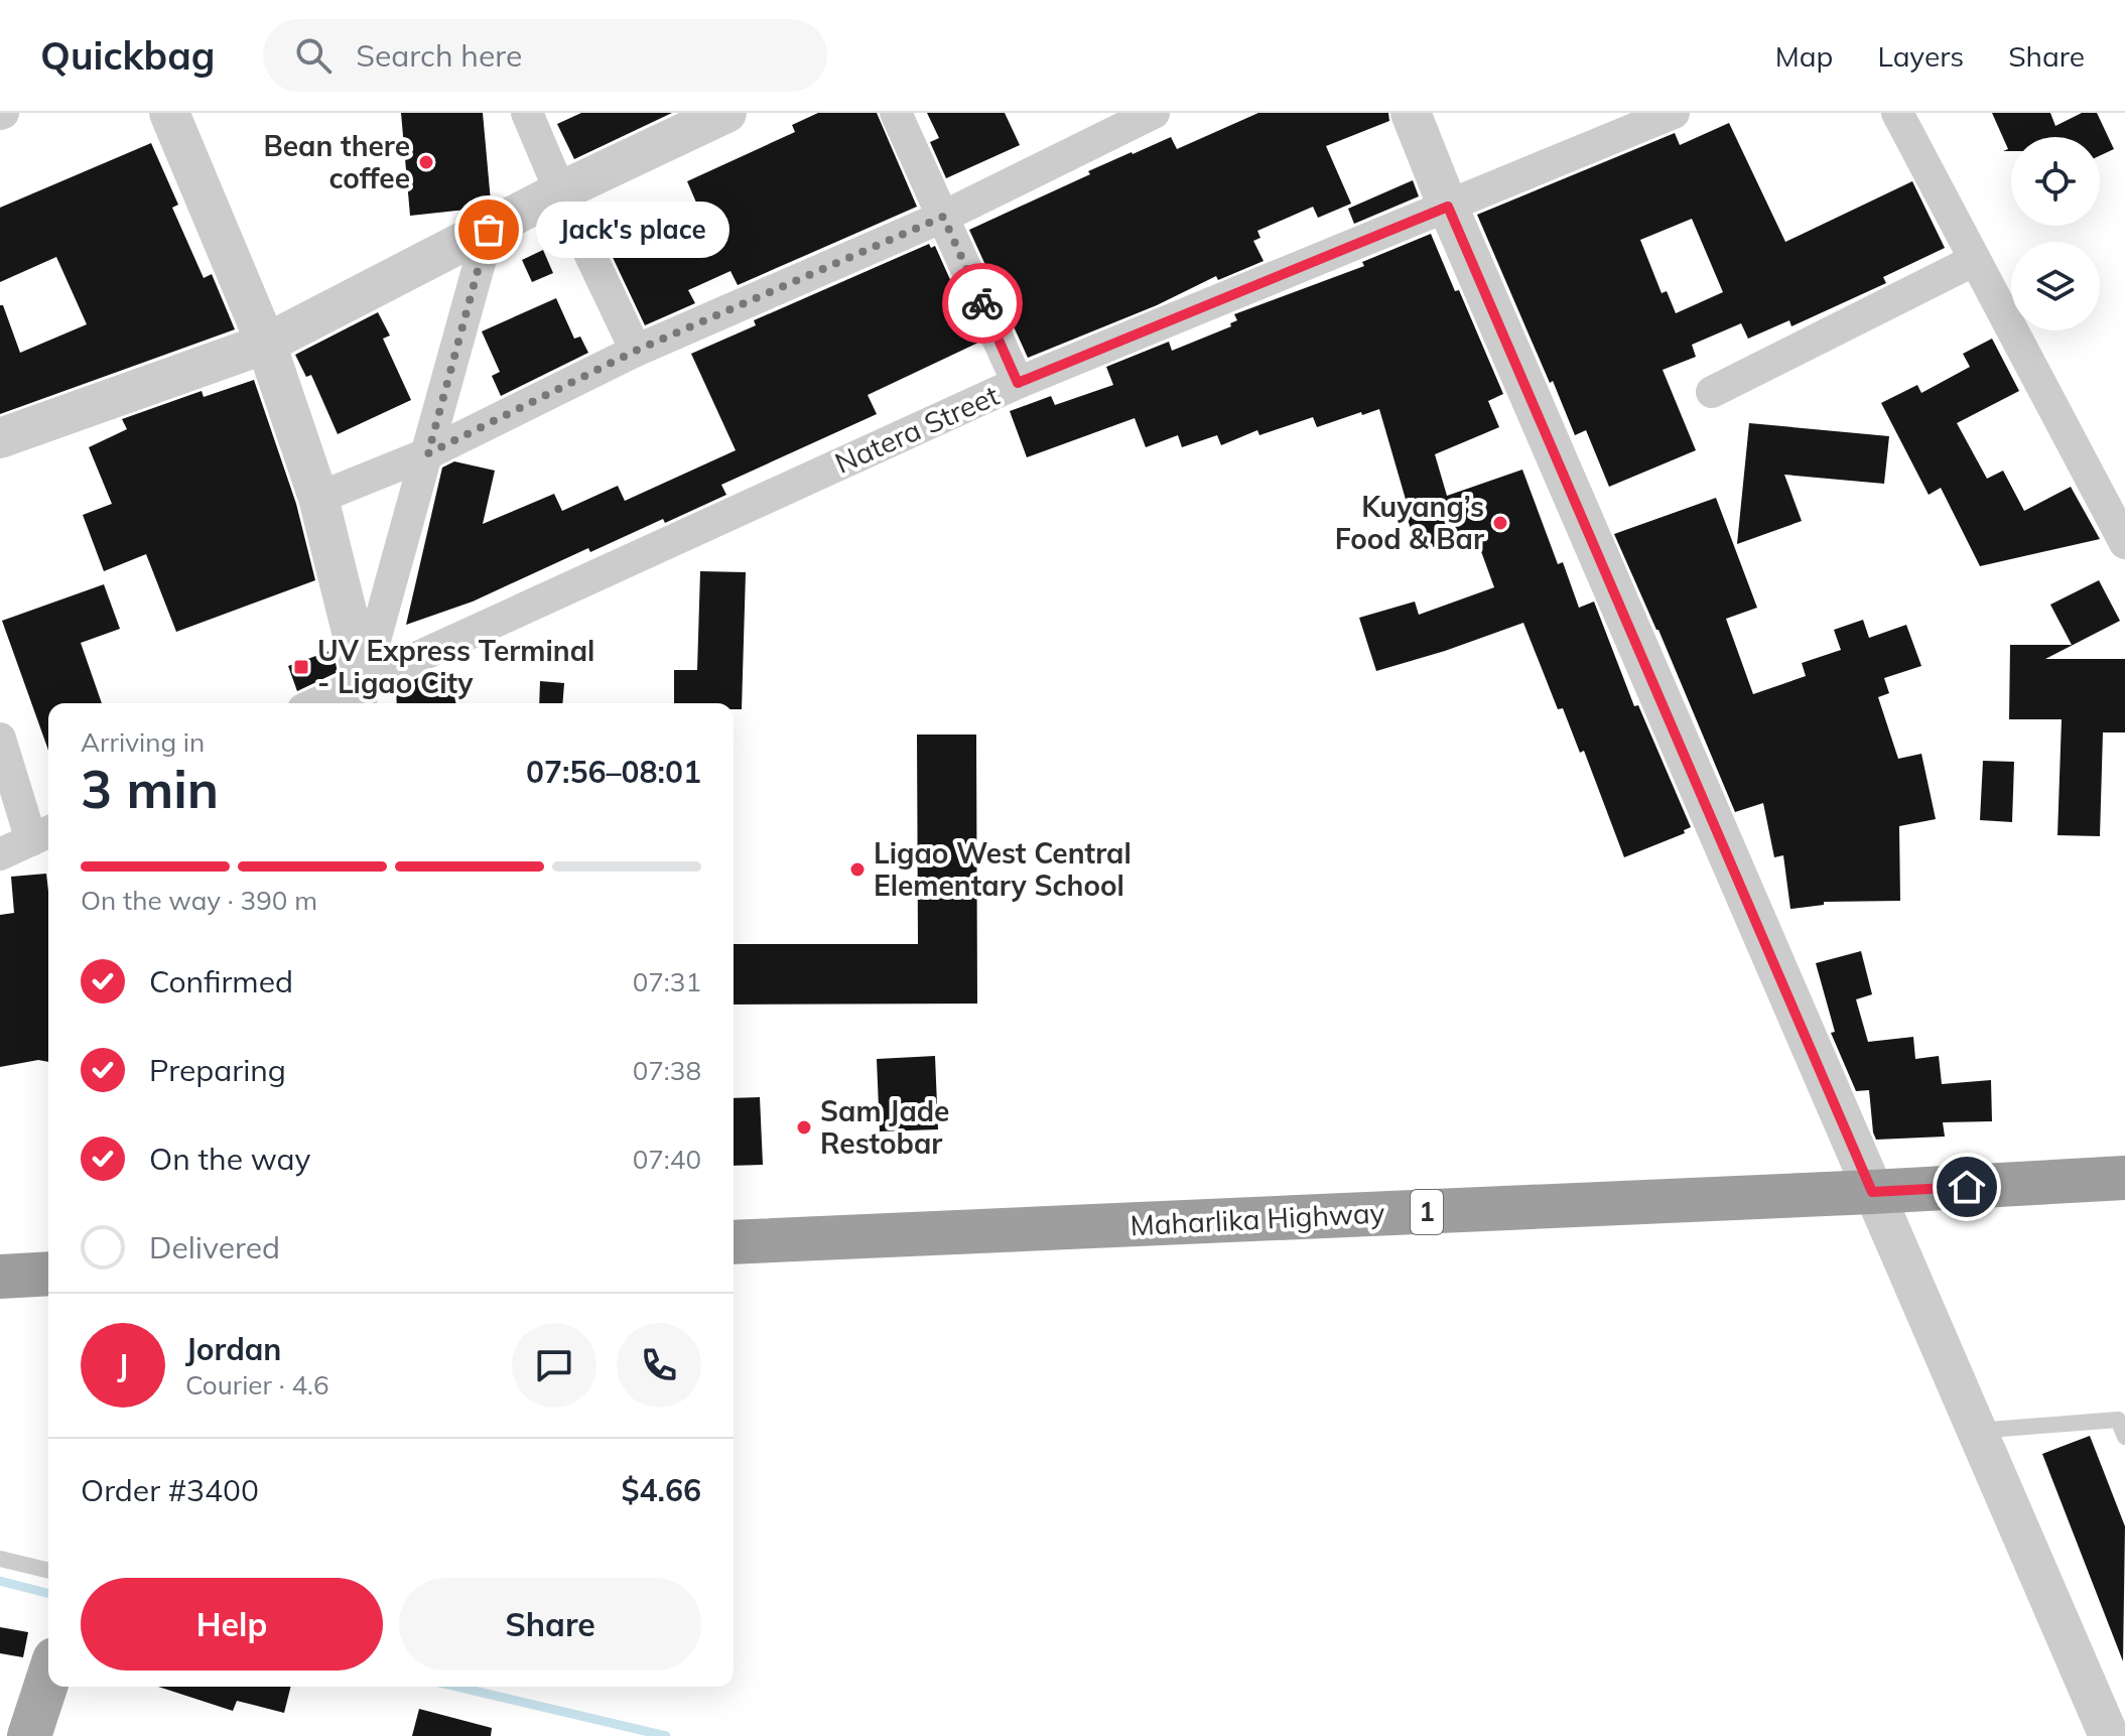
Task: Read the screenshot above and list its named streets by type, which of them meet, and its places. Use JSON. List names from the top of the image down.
{
  "streets": {
    "highway": ["1", "Maharlika Highway"],
    "street": ["Natera Street"]
  },
  "places": {
    "other": [
      "Bean there coffee",
      "Jack's place",
      "Kuyang’s Food & Bar",
      "Ligao West Central Elementary School",
      "Sam Jade Restobar"
    ],
    "transit": ["UV Express Terminal - Ligao City"]
  },
  "page": {
    "header": "Quickbag",
    "search": "Search here",
    "nav": ["Map", "Layers", "Share"],
    "bubble": "Jack's place",
    "heading": ["3 min", "Arriving in", "07:56–08:01"],
    "panel": [
      "Jordan",
      "Courier · 4.6",
      "Order #3400",
      "$4.66"
    ],
    "bar": "On the way · 390 m",
    "list": [
      ["Confirmed", "07:31"],
      ["Preparing", "07:38"],
      ["On the way", "07:40"],
      "Delivered"
    ],
    "round": "J",
    "buttons": ["Help", "Share"]
  }
}
